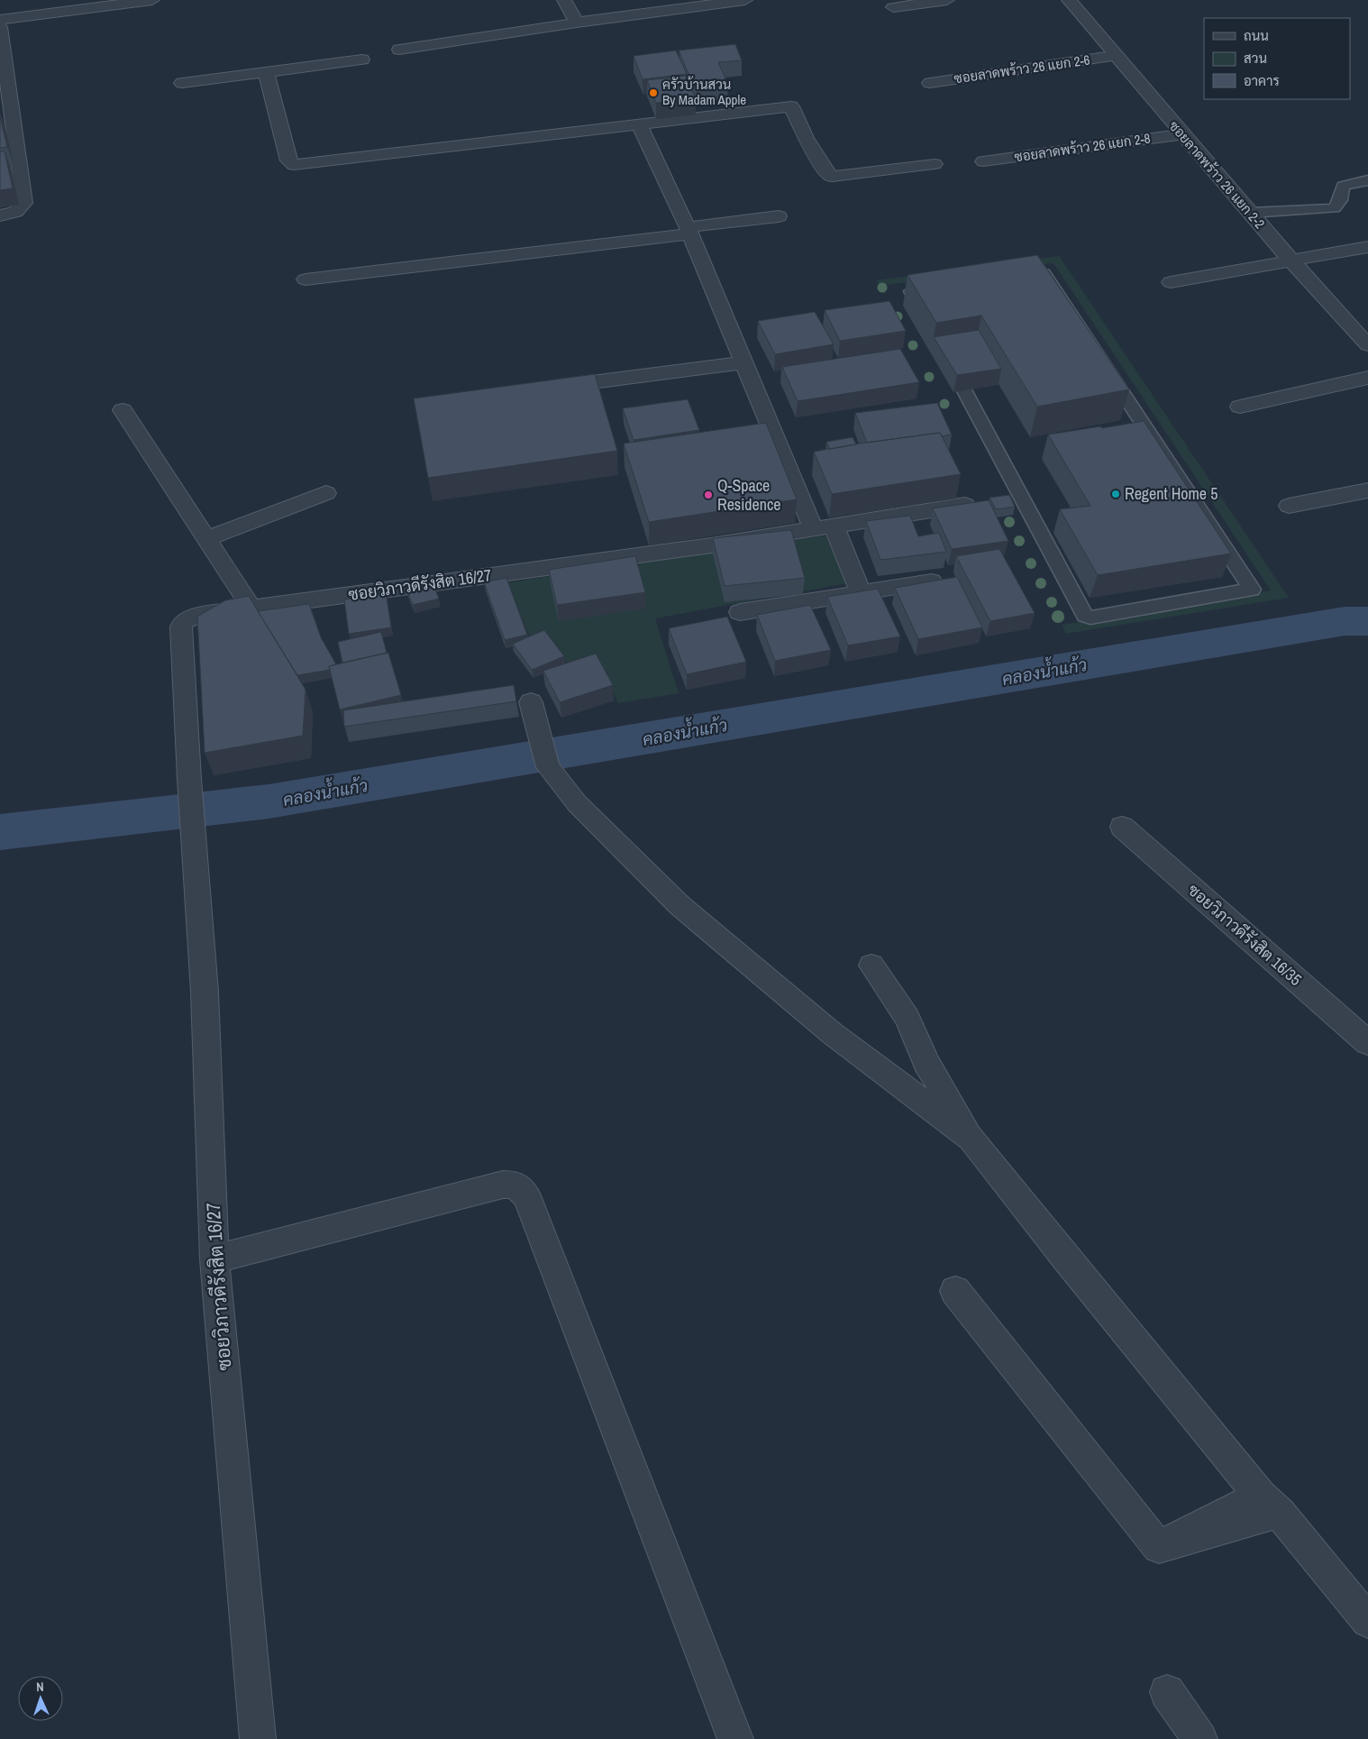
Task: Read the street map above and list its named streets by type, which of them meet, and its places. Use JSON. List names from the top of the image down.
{
  "streets": {
    "street": [
      "ซอยลาดพร้าว 26 แยก 2-6",
      "ซอยลาดพร้าว 26 แยก 2-8",
      "ซอยลาดพร้าว 26 แยก 2-2",
      "ซอยวิภาวดีรังสิต 16/27",
      "ซอยวิภาวดีรังสิต 16/35"
    ]
  },
  "crossings": [
    ["ซอยลาดพร้าว 26 แยก 2-6", "ซอยลาดพร้าว 26 แยก 2-2"],
    ["ซอยลาดพร้าว 26 แยก 2-8", "ซอยลาดพร้าว 26 แยก 2-2"]
  ],
  "water": ["คลองน้ำแก้ว"],
  "places": ["ครัวบ้านสวน By Madam Apple", "Regent Home 5", "Q-Space Residence"],
  "legend": ["ถนน", "สวน", "อาคาร"],
  "north": "top"
}
